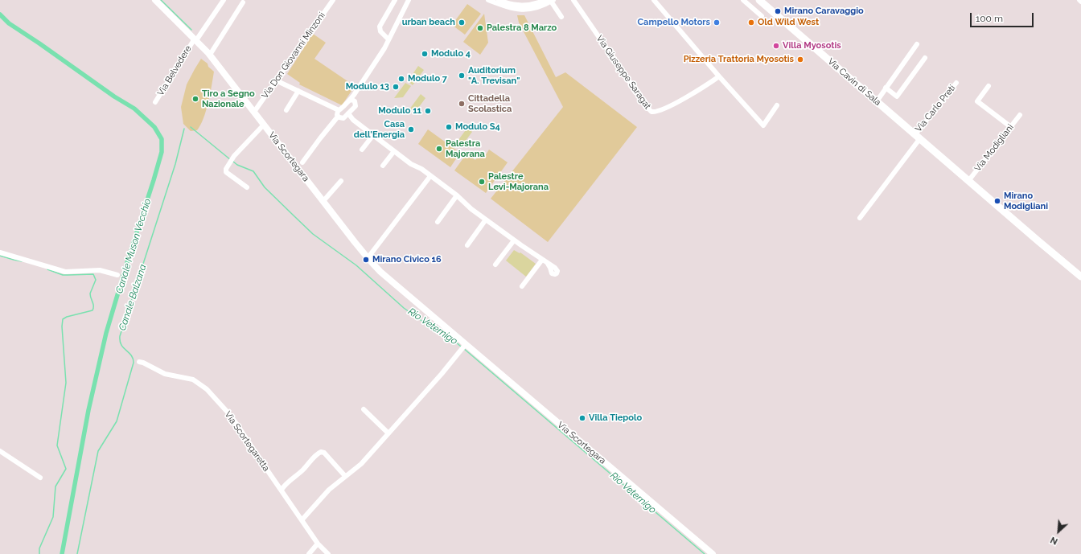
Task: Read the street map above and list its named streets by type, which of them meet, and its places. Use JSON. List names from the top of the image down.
{
  "streets": {
    "main road": ["Via Cavin di Sala"],
    "street": [
      "Via Don Giovanni Minzoni",
      "Via Belvedere",
      "Via Giuseppe Saragat",
      "Via Carlo Preti",
      "Via Modigliani",
      "Via Scortegara",
      "Via Scortegaretta"
    ]
  },
  "crossings": [
    ["Via Don Giovanni Minzoni", "Via Scortegara"],
    ["Via Belvedere", "Via Scortegara"],
    ["Via Cavin di Sala", "Via Carlo Preti"],
    ["Via Cavin di Sala", "Via Modigliani"]
  ],
  "water": ["Canale Muson Vecchio", "Canale Balzana", "Rio Veternigo"],
  "places": [
    "Mirano Caravaggio",
    "urban beach",
    "Campello Motors",
    "Old Wild West",
    "Palestra 8 Marzo",
    "Villa Myosotis",
    "Modulo 4",
    "Pizzeria Trattoria Myosotis",
    "Auditorium \"A. Trevisan\"",
    "Modulo 7",
    "Modulo 13",
    "Tiro a Segno Nazionale",
    "Cittadella Scolastica",
    "Modulo 11",
    "Modulo S4",
    "Casa dell'Energia",
    "Palestra Majorana",
    "Palestre Levi-Majorana",
    "Mirano Modigliani",
    "Mirano Civico 16",
    "Villa Tiepolo"
  ],
  "scale_bar": "100 m",
  "north": "bottom left"
}
